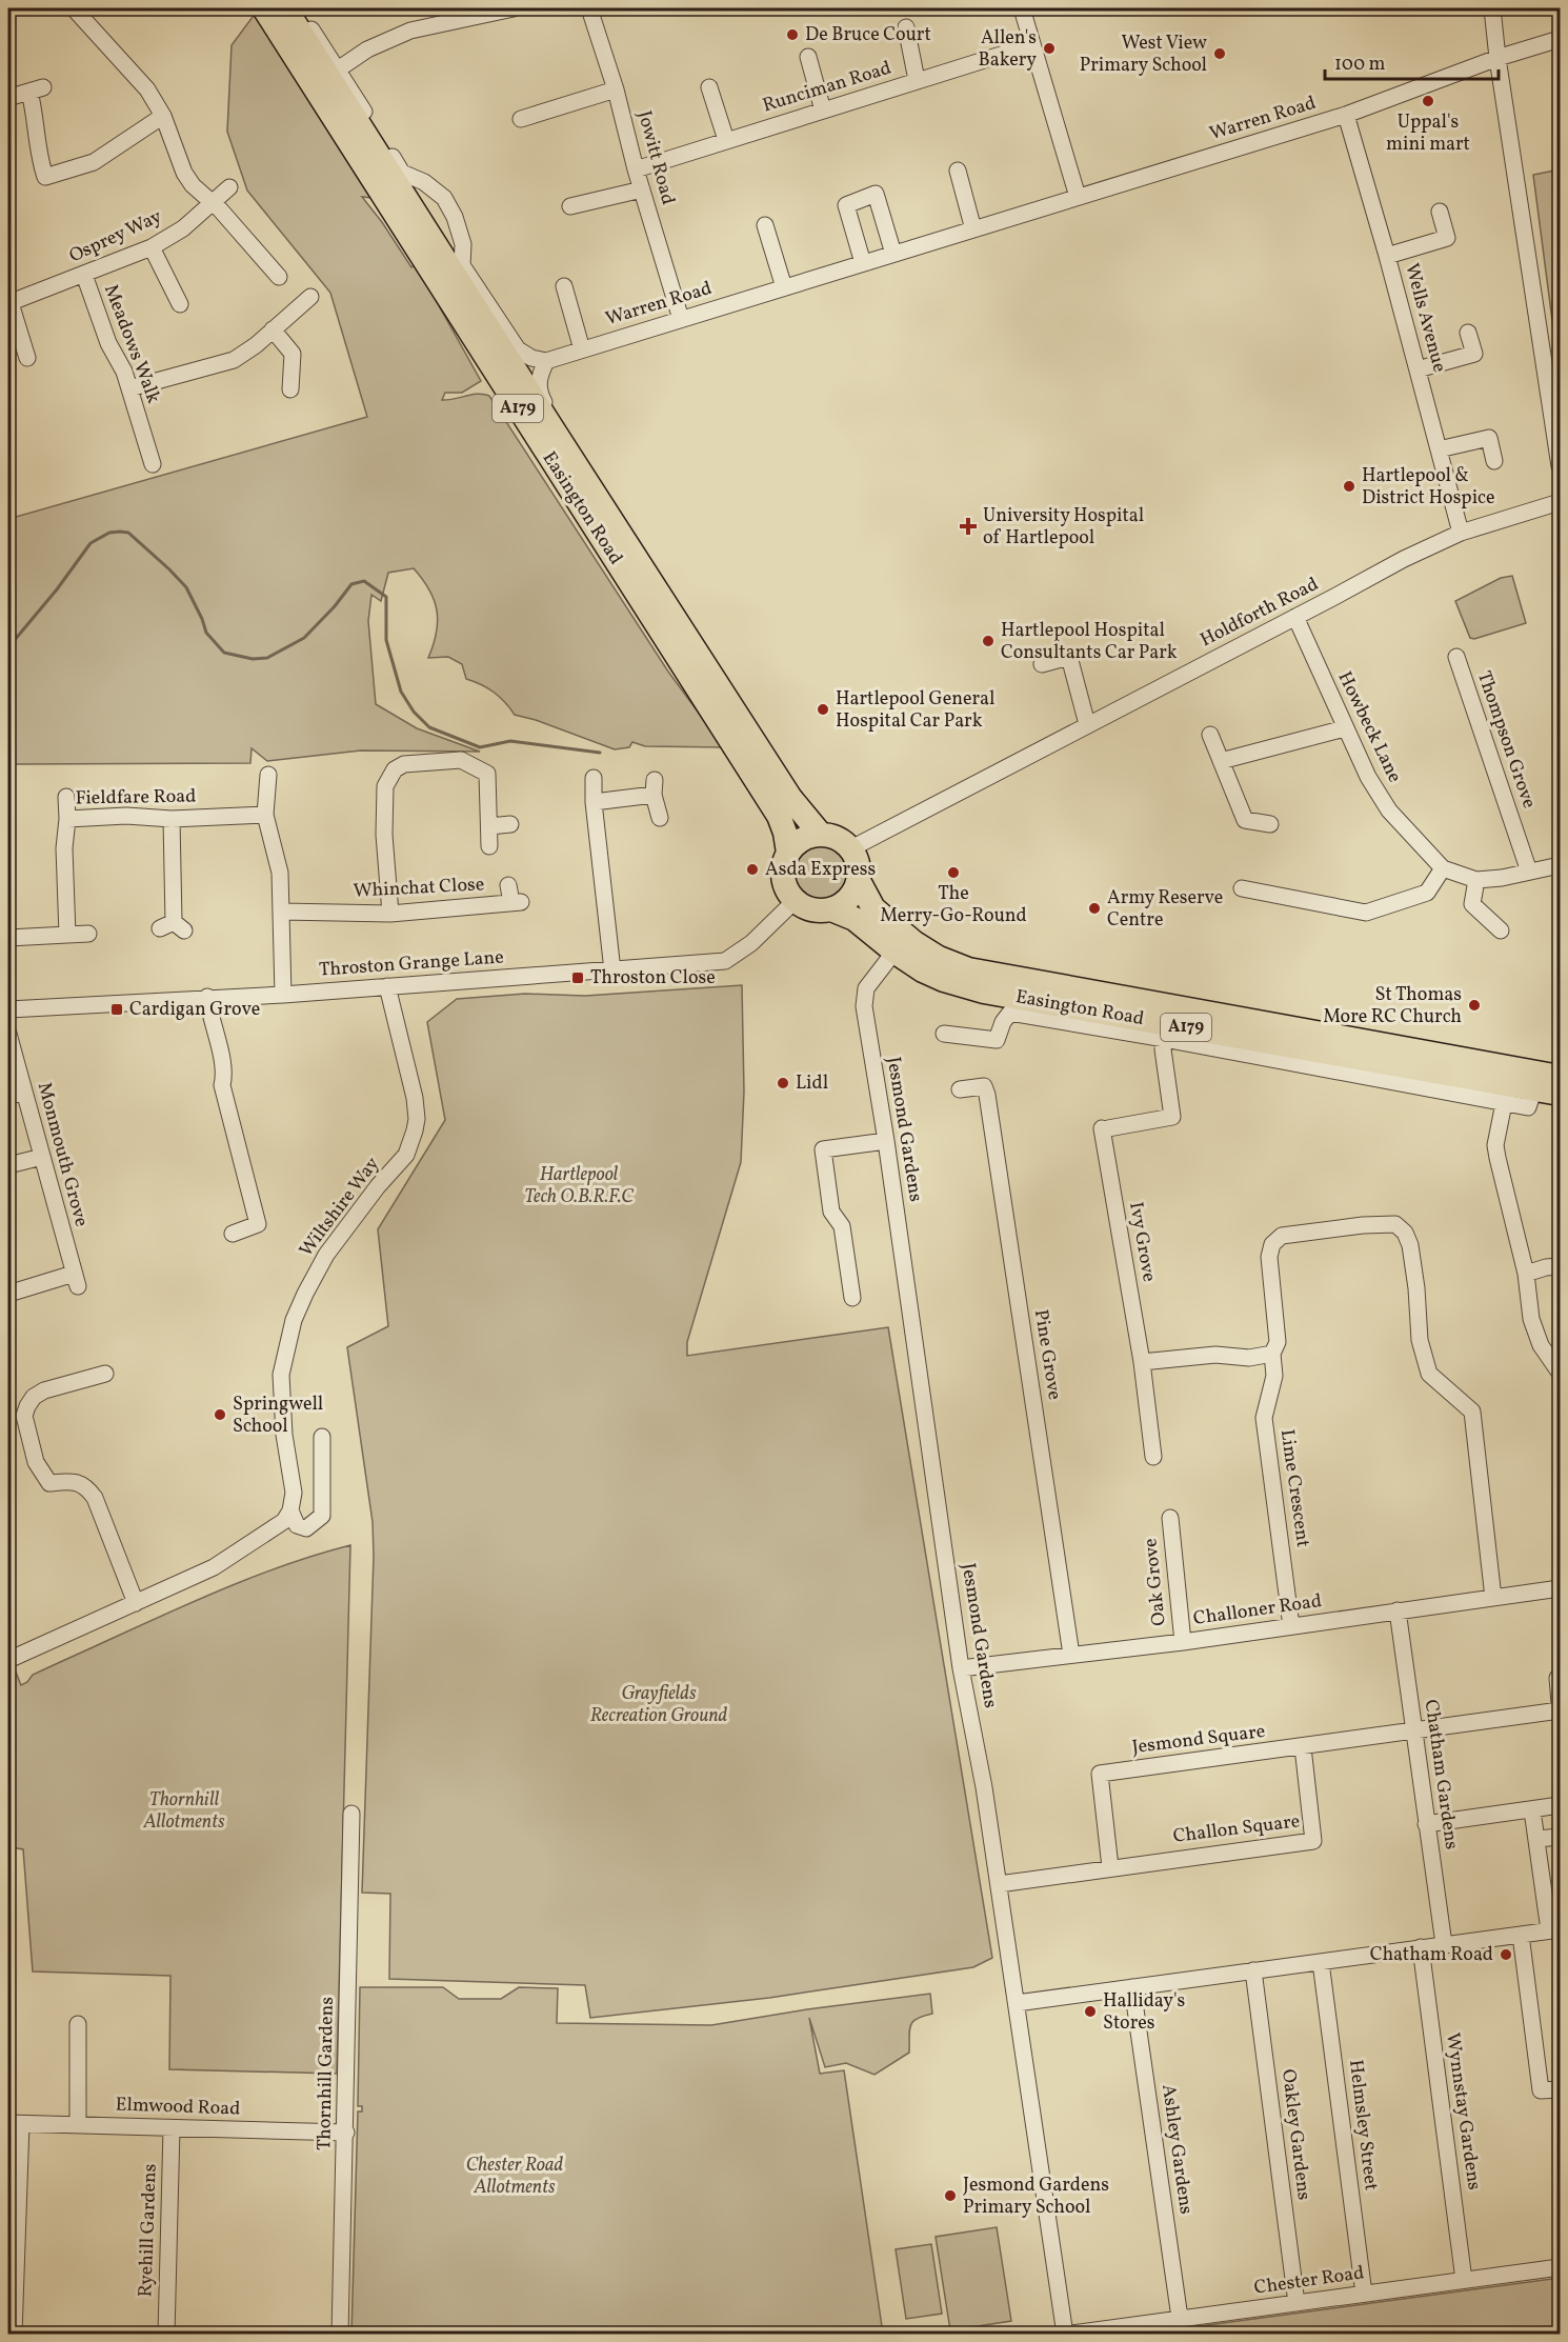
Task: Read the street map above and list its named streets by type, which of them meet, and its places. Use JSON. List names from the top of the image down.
{
  "streets": {
    "highway": ["A179", "Easington Road"],
    "street": [
      "Runciman Road",
      "Warren Road",
      "Jowitt Road",
      "Osprey Way",
      "Wells Avenue",
      "Meadows Walk",
      "Holdforth Road",
      "Howbeck Lane",
      "Thompson Grove",
      "Fieldfare Road",
      "Whinchat Close",
      "Throston Grange Lane",
      "Jesmond Gardens",
      "Monmouth Grove",
      "Wiltshire Way",
      "Ivy Grove",
      "Pine Grove",
      "Lime Crescent",
      "Oak Grove",
      "Challoner Road",
      "Jesmond Square",
      "Chatham Gardens",
      "Challon Square",
      "Thornhill Gardens",
      "Elmwood Road",
      "Wynnstay Gardens",
      "Helmsley Street",
      "Oakley Gardens",
      "Ashley Gardens",
      "Ryehill Gardens",
      "Chester Road"
    ]
  },
  "crossings": [
    ["Runciman Road", "Jowitt Road"],
    ["Warren Road", "Jowitt Road"],
    ["Warren Road", "Wells Avenue"],
    ["Osprey Way", "Meadows Walk"],
    ["Wells Avenue", "Holdforth Road"],
    ["Easington Road", "Holdforth Road"],
    ["Easington Road", "Throston Grange Lane"],
    ["Easington Road", "Jesmond Gardens"],
    ["Easington Road", "Ivy Grove"],
    ["Holdforth Road", "Howbeck Lane"],
    ["Holdforth Road", "Throston Grange Lane"],
    ["Howbeck Lane", "Thompson Grove"],
    ["Throston Grange Lane", "Wiltshire Way"],
    ["Jesmond Gardens", "Challoner Road"],
    ["Jesmond Gardens", "Challon Square"],
    ["Jesmond Gardens", "Chester Road"],
    ["Pine Grove", "Challoner Road"],
    ["Lime Crescent", "Challoner Road"],
    ["Oak Grove", "Challoner Road"],
    ["Challoner Road", "Chatham Gardens"],
    ["Jesmond Square", "Chatham Gardens"],
    ["Jesmond Square", "Challon Square"],
    ["Thornhill Gardens", "Elmwood Road"],
    ["Elmwood Road", "Ryehill Gardens"],
    ["Wynnstay Gardens", "Chester Road"],
    ["Helmsley Street", "Chester Road"],
    ["Oakley Gardens", "Chester Road"],
    ["Ashley Gardens", "Chester Road"]
  ],
  "parks": [
    "Hartlepool Tech O.B.R.F.C",
    "Grayfields Recreation Ground",
    "Thornhill Allotments",
    "Chester Road Allotments"
  ],
  "places": {
    "other": [
      "De Bruce Court",
      "Allen's Bakery",
      "West View Primary School",
      "Uppal's mini mart",
      "Hartlepool & District Hospice",
      "Hartlepool Hospital Consultants Car Park",
      "Hartlepool General Hospital Car Park",
      "Asda Express",
      "The Merry-Go-Round",
      "Army Reserve Centre",
      "St Thomas More RC Church",
      "Lidl",
      "Springwell School",
      "Chatham Road",
      "Halliday's Stores",
      "Jesmond Gardens Primary School"
    ],
    "health": ["University Hospital of Hartlepool"],
    "transit": ["Throston Close", "Cardigan Grove"]
  },
  "scale_bar": "100 m"
}
